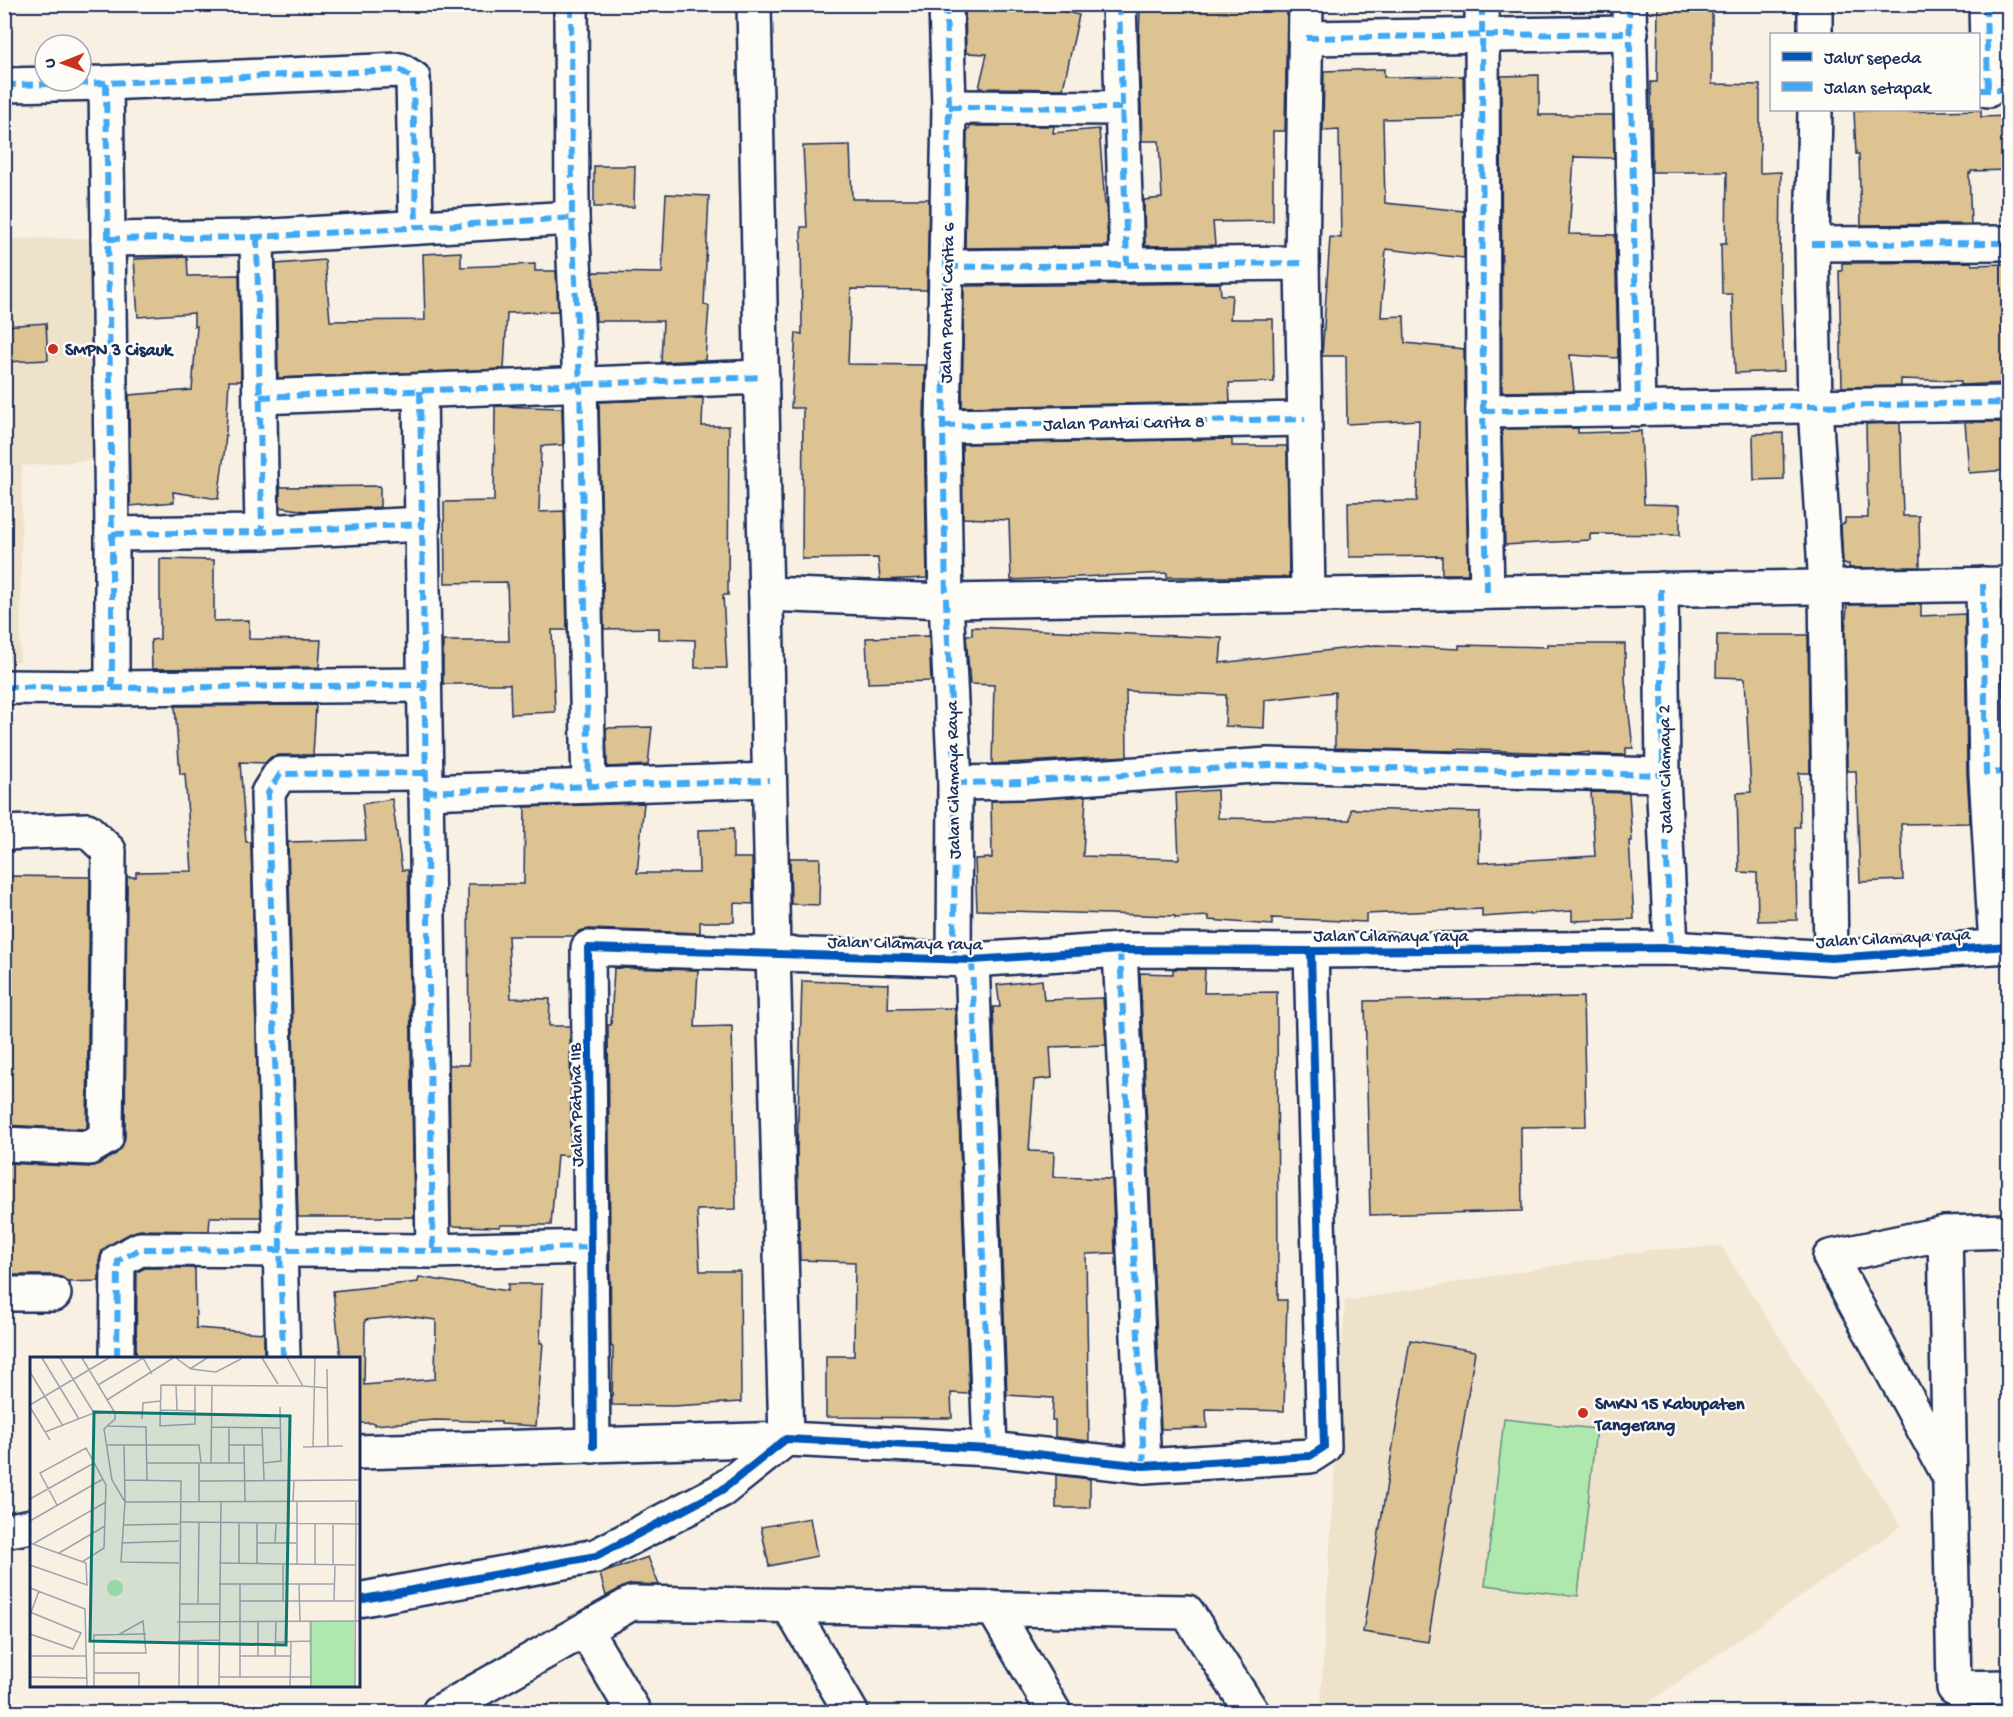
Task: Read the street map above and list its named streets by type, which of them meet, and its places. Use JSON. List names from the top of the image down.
{
  "streets": {
    "street": [
      "Jalan Pantai Carita 6",
      "Jalan Pantai Carita 8",
      "Jalan Cilamaya 2",
      "Jalan Cilamaya Raya",
      "Jalan Cilamaya raya",
      "Jalan Patuha IIB"
    ]
  },
  "crossings": [
    ["Jalan Pantai Carita 6", "Jalan Pantai Carita 8"],
    ["Jalan Pantai Carita 6", "Jalan Cilamaya Raya"],
    ["Jalan Cilamaya 2", "Jalan Cilamaya raya"],
    ["Jalan Cilamaya Raya", "Jalan Cilamaya raya"],
    ["Jalan Cilamaya raya", "Jalan Patuha IIB"]
  ],
  "places": ["SMPN 3 Cisauk", "SMKN 15 Kabupaten Tangerang"],
  "legend": ["Jalur sepeda", "Jalan setapak"],
  "north": "left"
}
